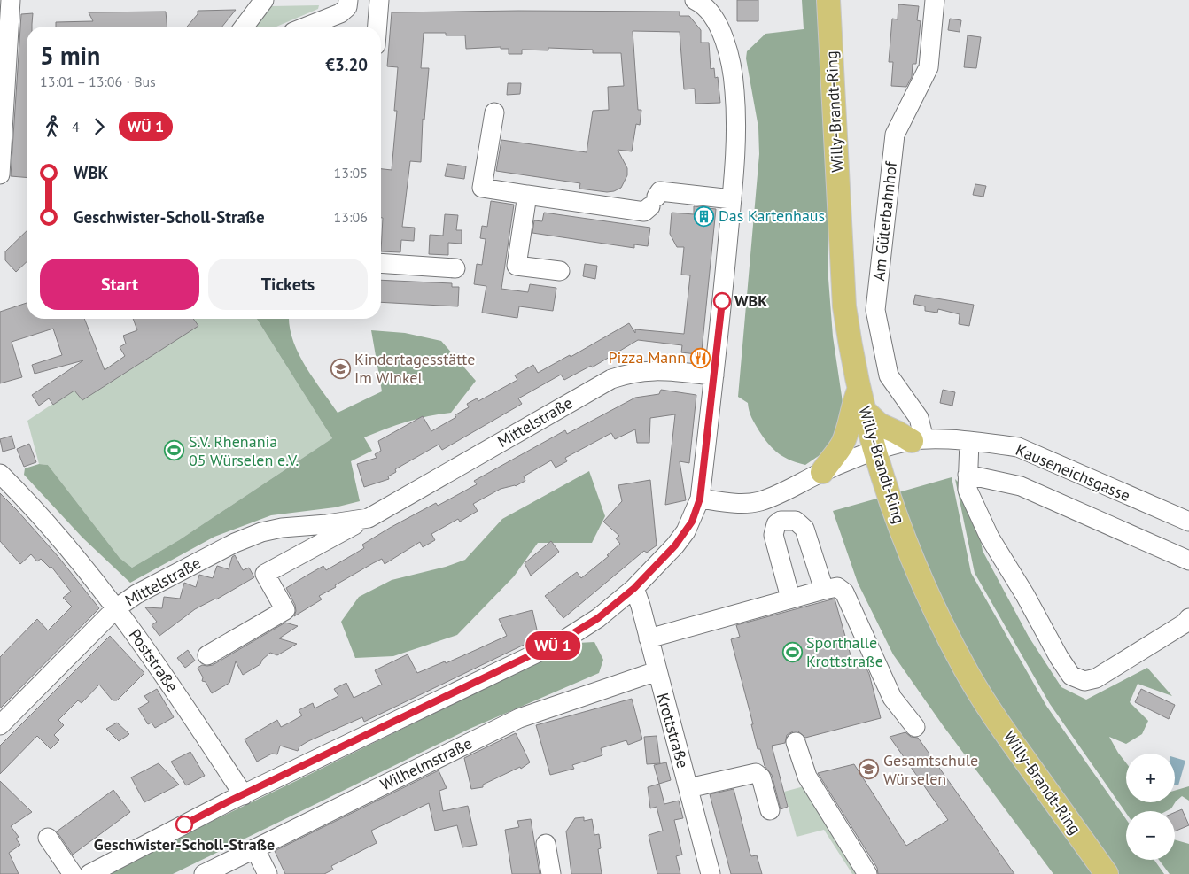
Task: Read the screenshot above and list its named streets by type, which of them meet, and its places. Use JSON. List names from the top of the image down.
{
  "streets": {
    "main road": ["Willy-Brandt-Ring"],
    "street": [
      "Am Güterbahnhof",
      "Mittelstraße",
      "Kauseneichsgasse",
      "Poststraße",
      "Krottstraße",
      "Wilhelmstraße"
    ]
  },
  "crossings": [
    ["Willy-Brandt-Ring", "Kauseneichsgasse"],
    ["Am Güterbahnhof", "Kauseneichsgasse"],
    ["Mittelstraße", "Poststraße"],
    ["Krottstraße", "Wilhelmstraße"]
  ],
  "places": {
    "building": ["Das Kartenhaus"],
    "other": ["WBK", "Geschwister-Scholl-Straße"],
    "restaurant": ["Pizza Mann"],
    "school or university": ["Kindertagesstätte Im Winkel", "Gesamtschule Würselen"],
    "sports": ["S.V. Rhenania 05 Würselen e.V.", "Sporthalle Krottstraße"]
  },
  "page": {
    "on_map": "WÜ 1",
    "heading": ["5 min", "13:01 – 13:06 · Bus", "€3.20"],
    "legs": ["4", "WÜ 1"],
    "list": [
      {
        "name": "WBK",
        "value": "13:05"
      },
      {
        "name": "Geschwister-Scholl-Straße",
        "value": "13:06"
      }
    ],
    "buttons": ["Start", "Tickets"],
    "map_buttons": ["+", "−"]
  }
}
